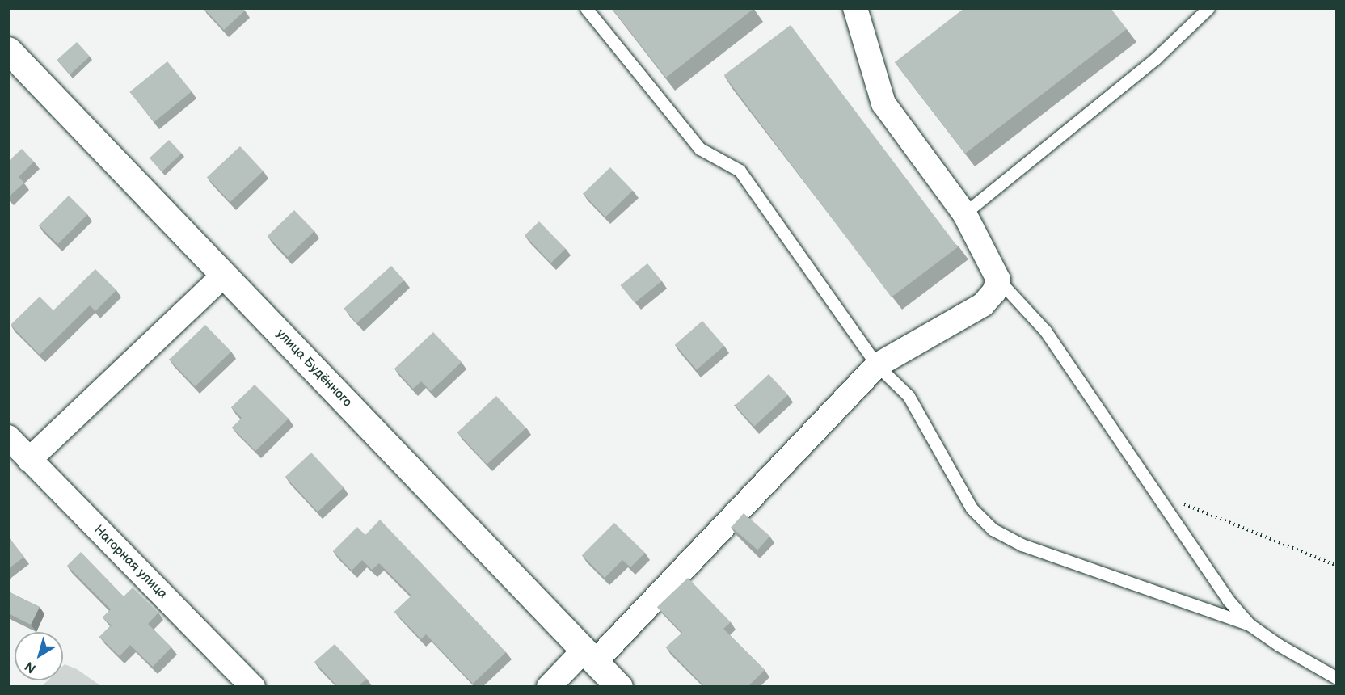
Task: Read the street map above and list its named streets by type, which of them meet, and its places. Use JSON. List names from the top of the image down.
{
  "streets": {
    "main road": ["улица Будённого"],
    "street": ["Нагорная улица"]
  },
  "north": "bottom left"
}
